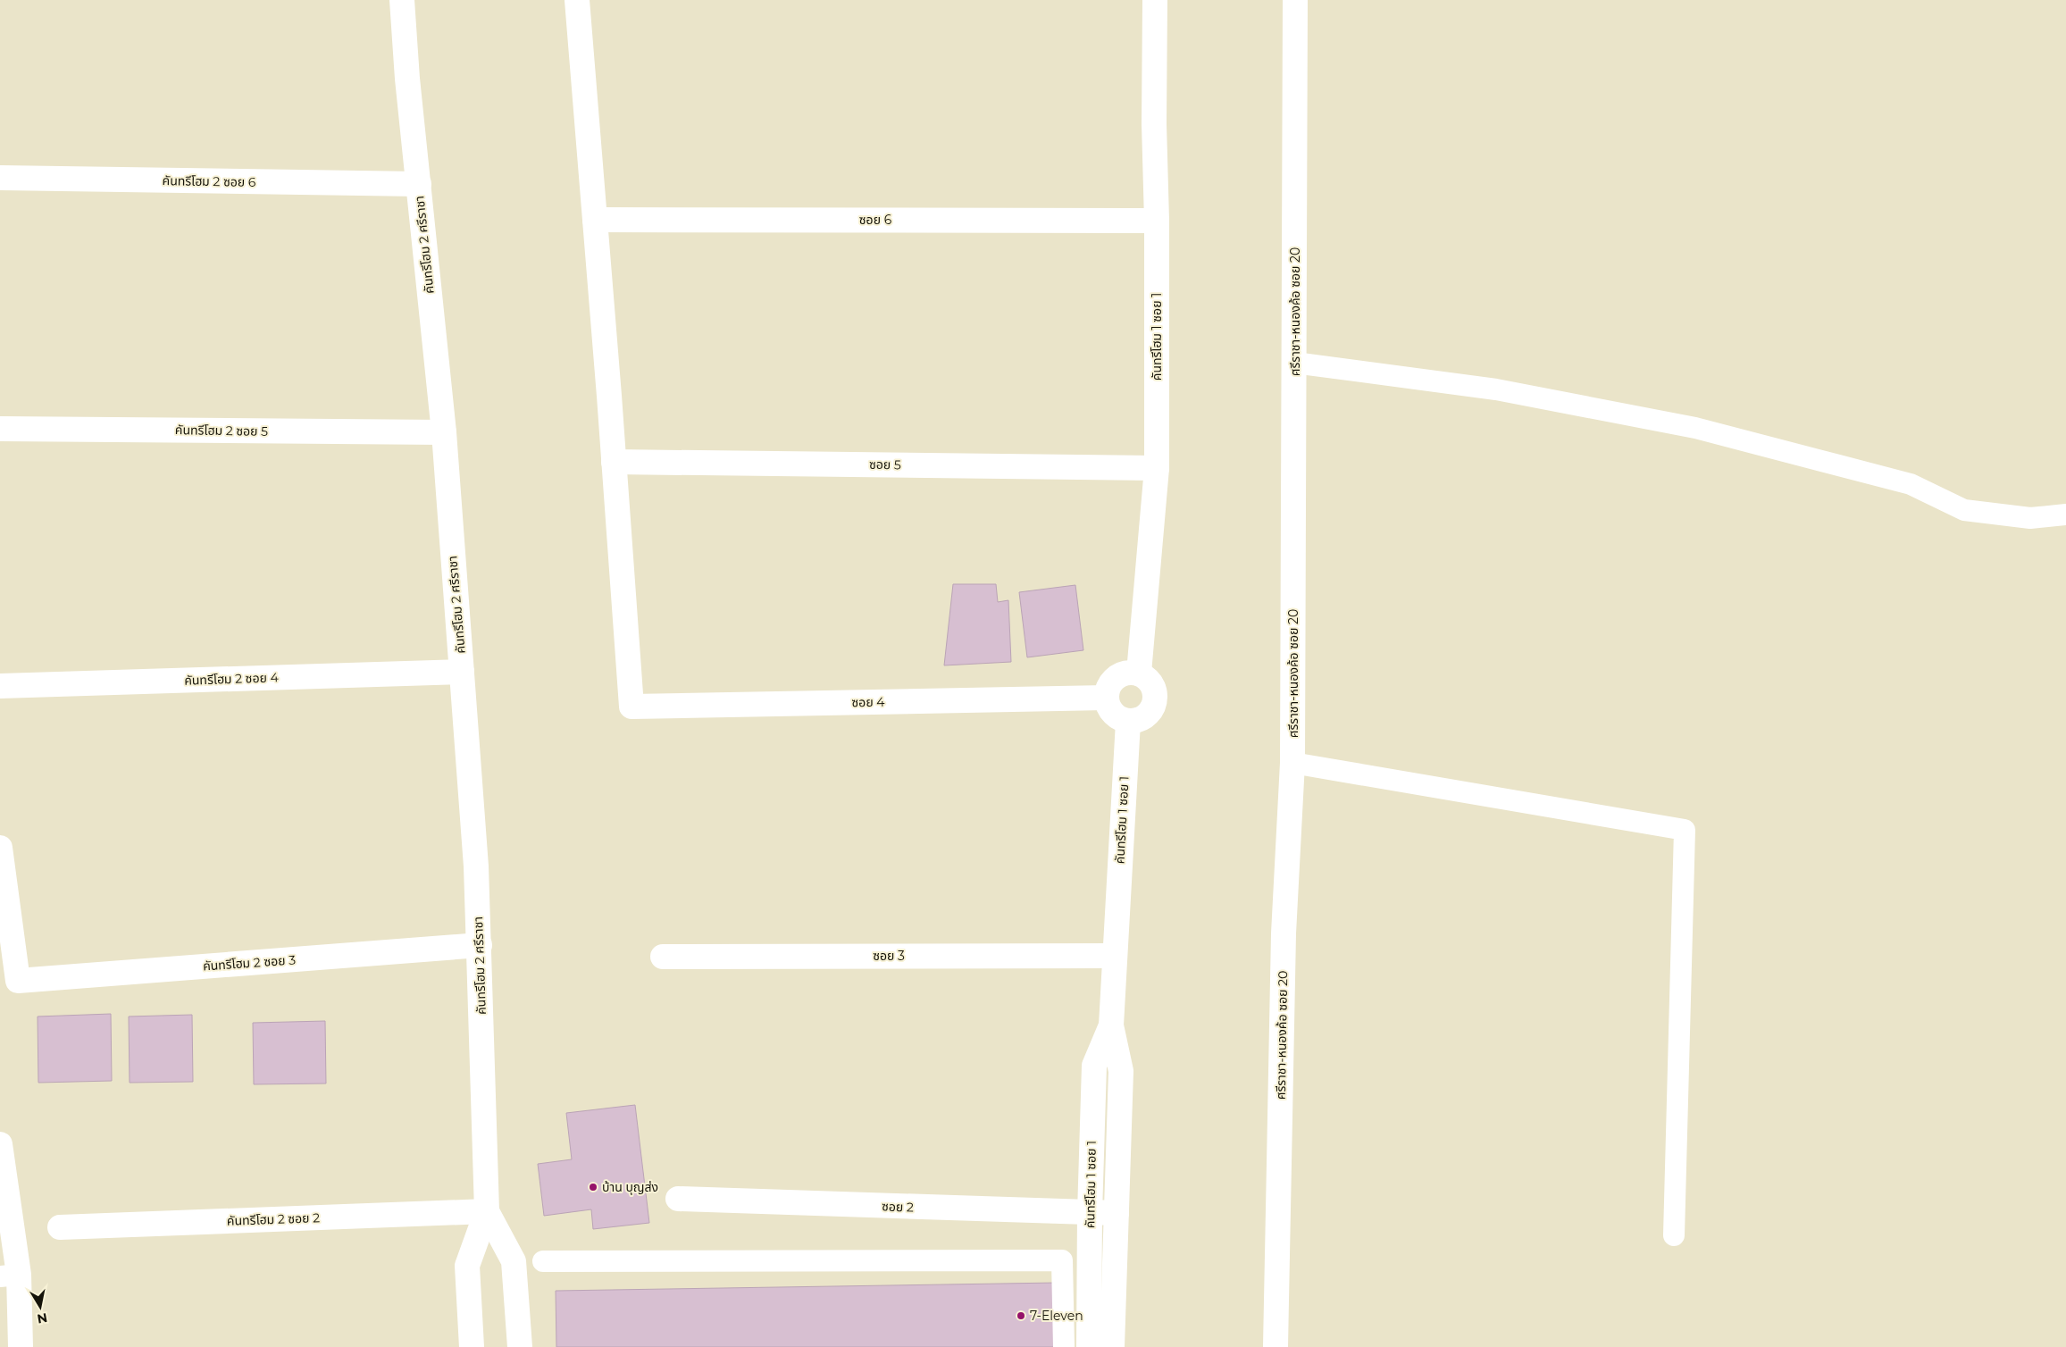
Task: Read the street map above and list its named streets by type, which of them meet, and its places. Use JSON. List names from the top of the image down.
{
  "streets": {
    "street": [
      "คันทรีโฮม 2 ซอย 6",
      "ซอย 6",
      "คันทรีโฮม 2 ศรีราชา",
      "ศรีราชา-หนองค้อ ซอย 20",
      "คันทรีโฮม 1 ซอย 1",
      "คันทรีโฮม 2 ซอย 5",
      "ซอย 5",
      "คันทรีโฮม 2 ซอย 4",
      "ซอย 4",
      "ซอย 3",
      "คันทรีโฮม 2 ซอย 3",
      "ซอย 2",
      "คันทรีโฮม 2 ซอย 2"
    ]
  },
  "crossings": [
    ["คันทรีโฮม 2 ซอย 6", "คันทรีโฮม 2 ศรีราชา"],
    ["ซอย 6", "คันทรีโฮม 1 ซอย 1"],
    ["คันทรีโฮม 2 ศรีราชา", "คันทรีโฮม 2 ซอย 5"],
    ["คันทรีโฮม 2 ศรีราชา", "คันทรีโฮม 2 ซอย 4"],
    ["คันทรีโฮม 2 ศรีราชา", "คันทรีโฮม 2 ซอย 3"],
    ["คันทรีโฮม 2 ศรีราชา", "คันทรีโฮม 2 ซอย 2"],
    ["คันทรีโฮม 1 ซอย 1", "ซอย 5"],
    ["คันทรีโฮม 1 ซอย 1", "ซอย 4"],
    ["คันทรีโฮม 1 ซอย 1", "ซอย 3"],
    ["คันทรีโฮม 1 ซอย 1", "ซอย 2"],
    ["ซอย 5", "ซอย 4"]
  ],
  "places": ["บ้าน บุญส่ง", "7-Eleven"],
  "north": "bottom"
}
